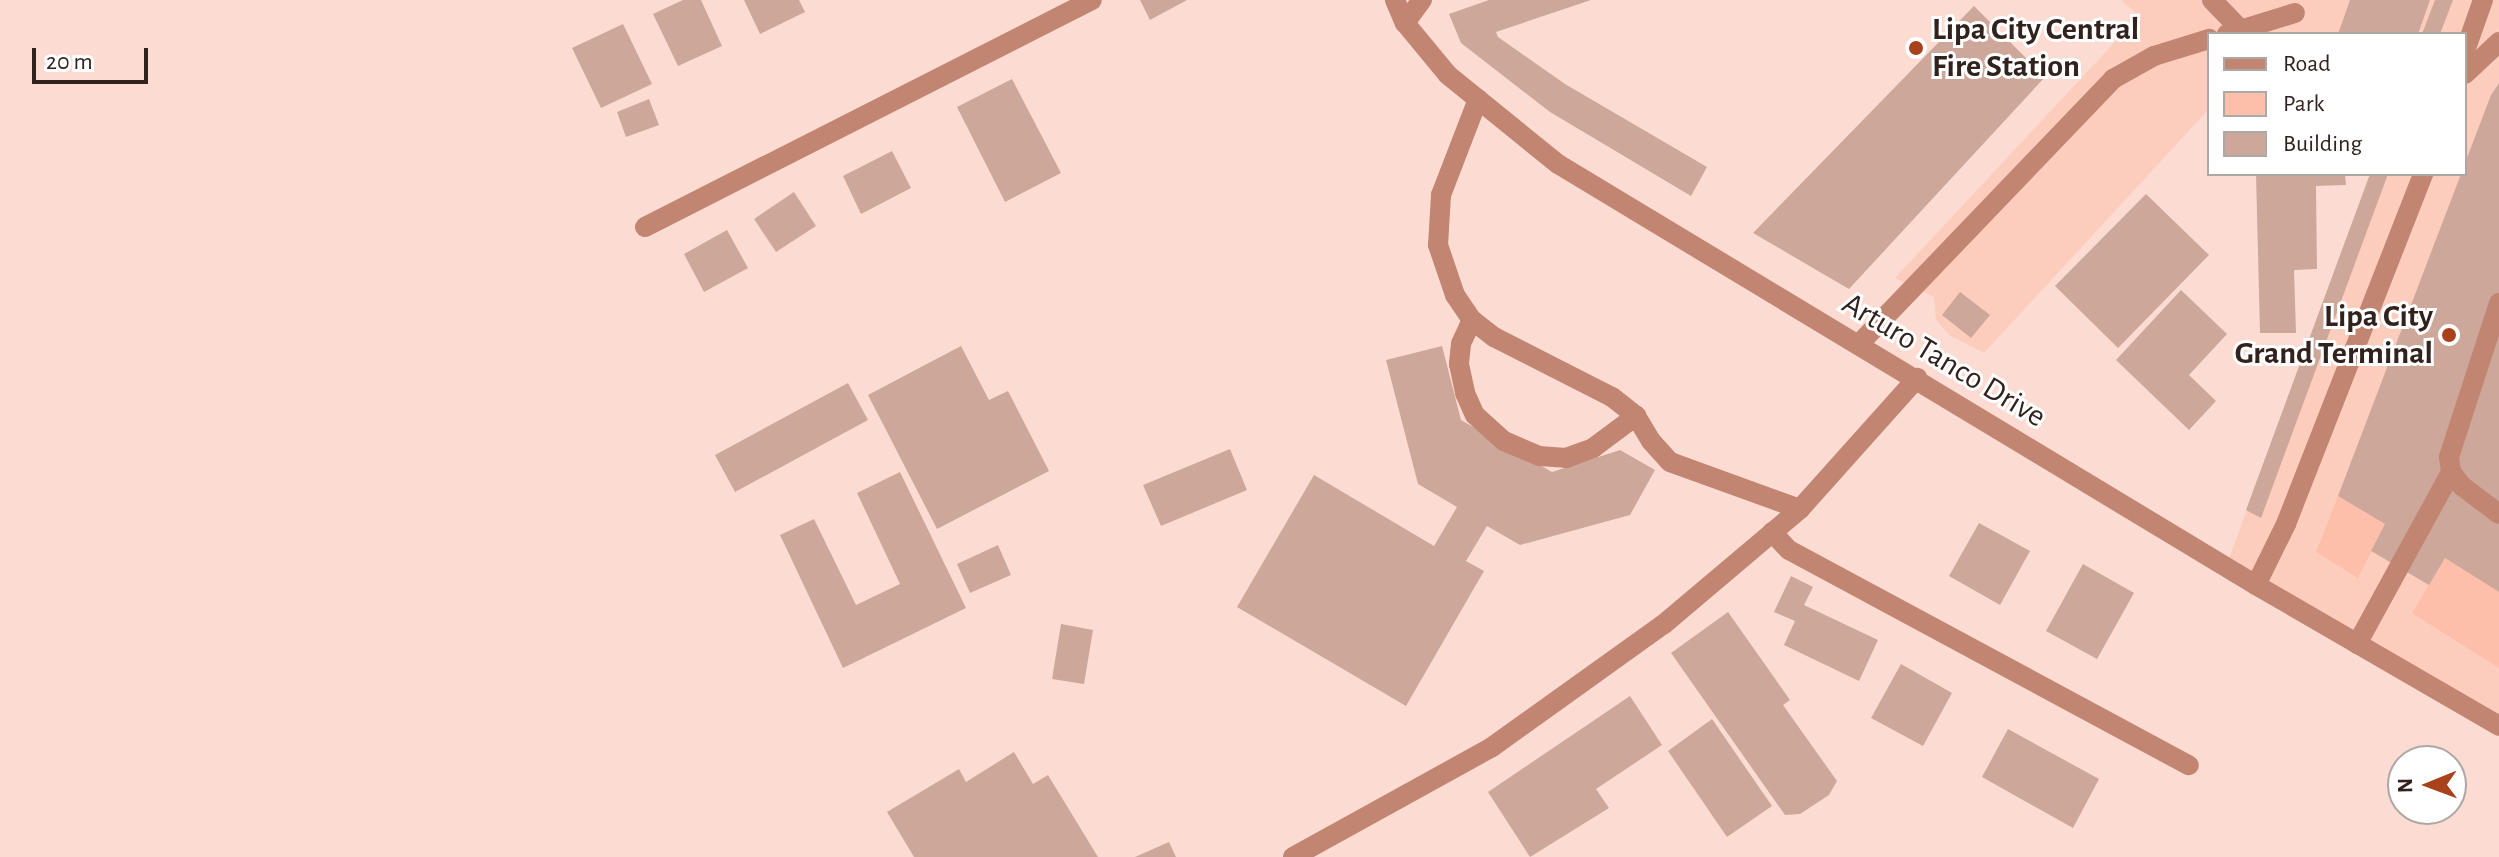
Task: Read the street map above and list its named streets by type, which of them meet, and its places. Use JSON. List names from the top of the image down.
{
  "streets": {
    "street": ["Arturo Tanco Drive"]
  },
  "places": ["Lipa City Central Fire Station", "Lipa City Grand Terminal"],
  "legend": ["Road", "Park", "Building"],
  "scale_bar": "20 m",
  "north": "left"
}
